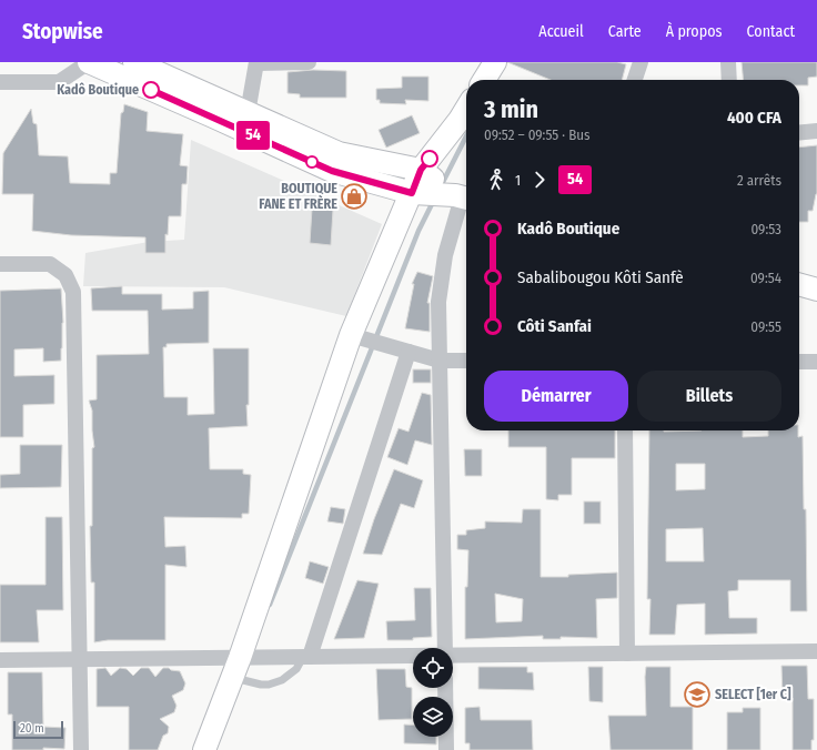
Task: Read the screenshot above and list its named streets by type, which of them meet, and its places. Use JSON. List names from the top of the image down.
{
  "places": {
    "other": ["Kadô Boutique"],
    "shop": ["BOUTIQUE FANE ET FRÈRE"],
    "school or university": ["SELECT [1er C]"]
  },
  "lines": ["bus line 54"],
  "scale_bar": "20 m",
  "page": {
    "header": "Stopwise",
    "nav": [
      "Accueil",
      "Carte",
      "À propos",
      "Contact"
    ],
    "on_map": "54",
    "heading": ["3 min", "09:52 – 09:55 · Bus", "400 CFA"],
    "legs": ["1", "54", "2 arrêts"],
    "list": [
      {
        "name": "Kadô Boutique",
        "value": "09:53"
      },
      {
        "name": "Sabalibougou Kôti Sanfè",
        "value": "09:54"
      },
      {
        "name": "Côti Sanfai",
        "value": "09:55"
      }
    ],
    "buttons": ["Démarrer", "Billets"],
    "scale": "20 m"
  }
}
